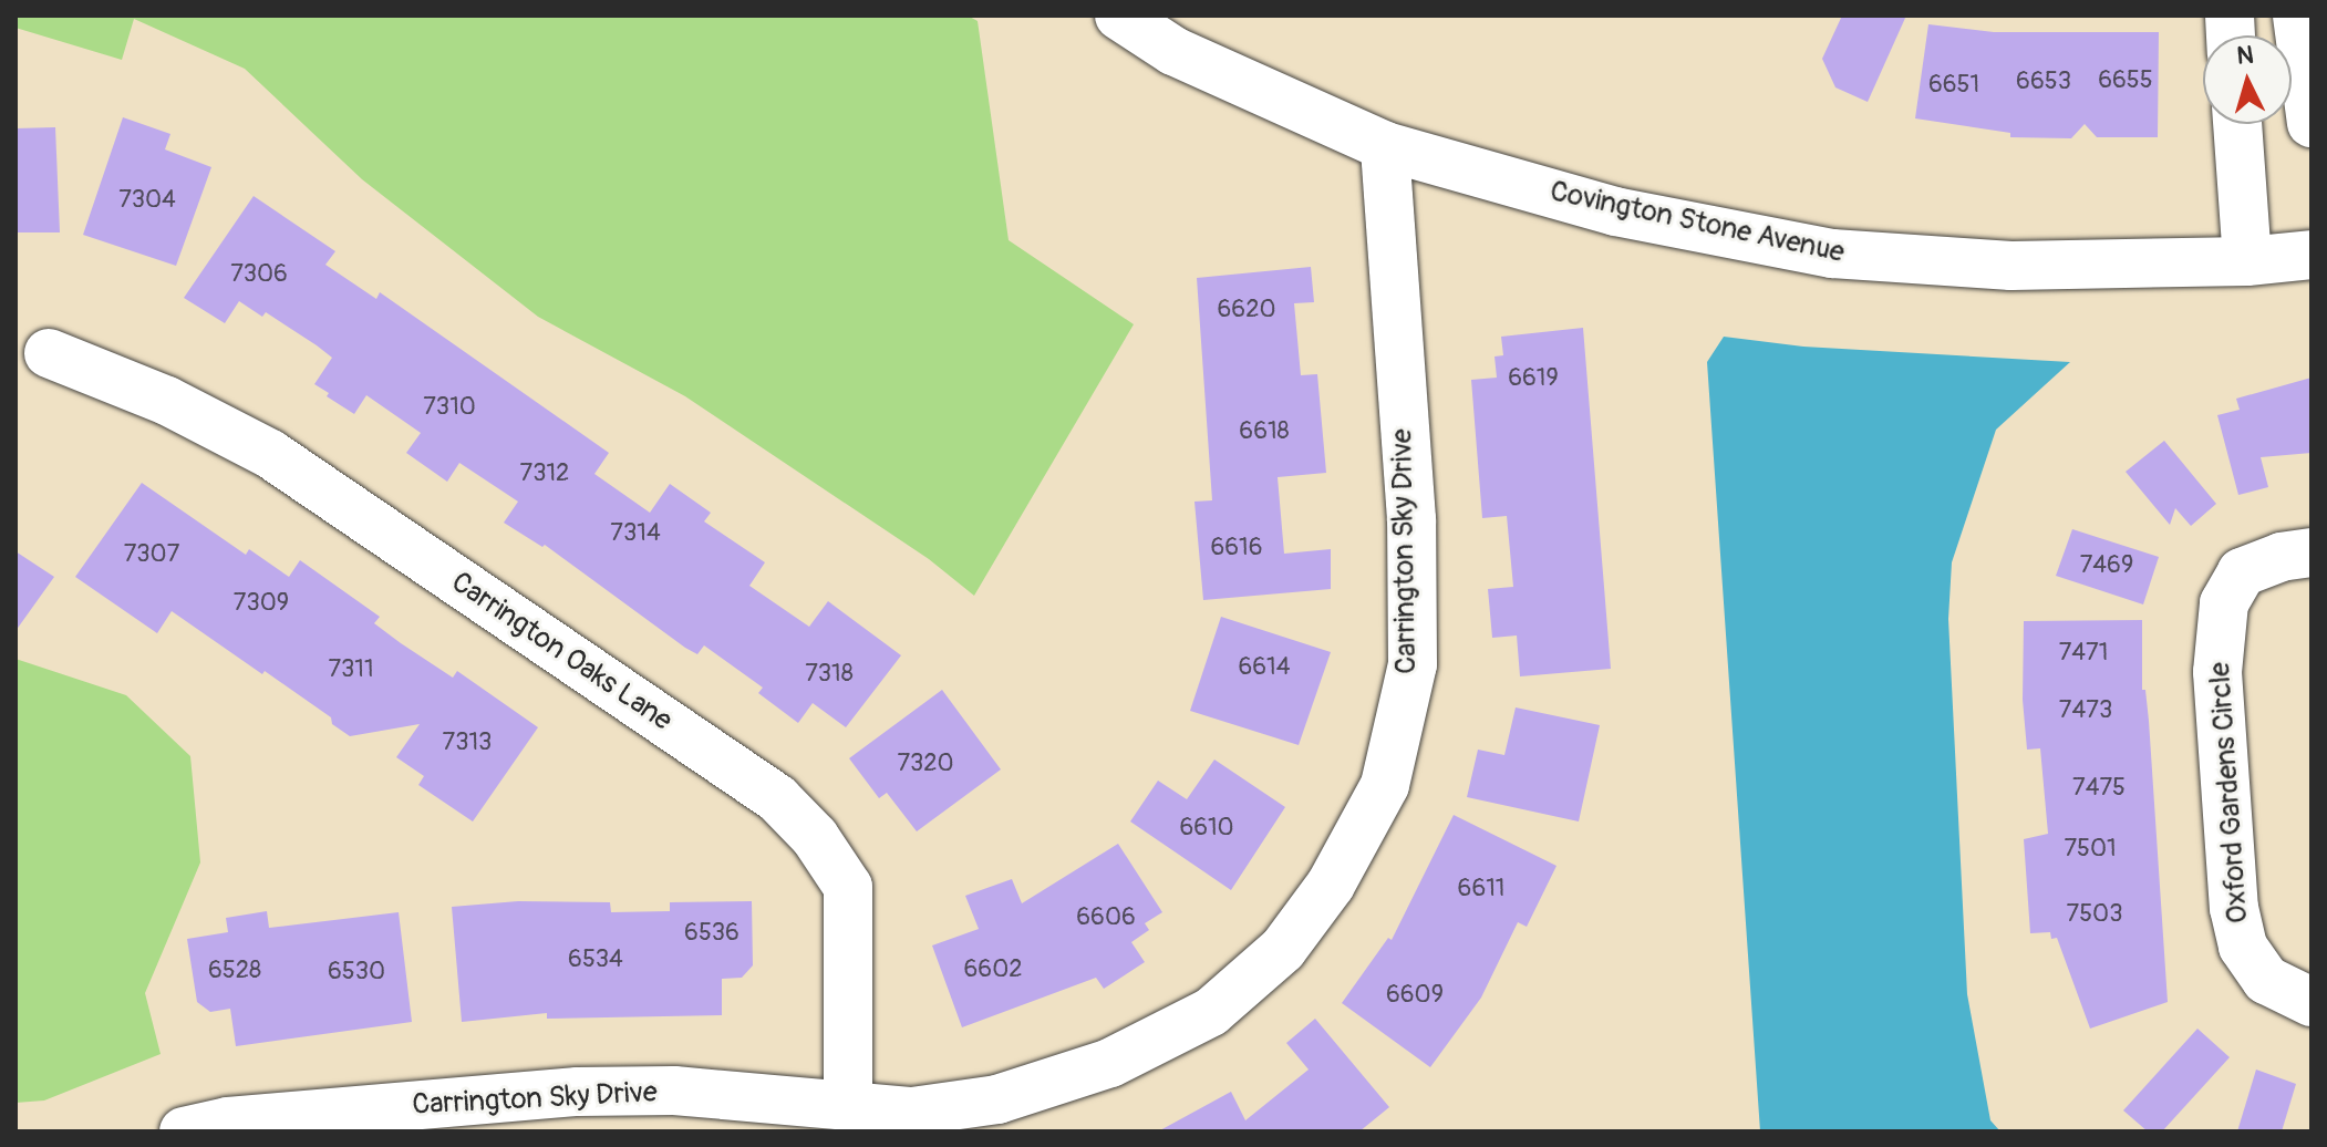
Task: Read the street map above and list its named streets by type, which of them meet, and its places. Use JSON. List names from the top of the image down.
{
  "streets": {
    "street": [
      "Covington Stone Avenue",
      "Carrington Sky Drive",
      "Carrington Oaks Lane",
      "Oxford Gardens Circle"
    ]
  },
  "crossings": [
    ["Covington Stone Avenue", "Carrington Sky Drive"],
    ["Carrington Sky Drive", "Carrington Oaks Lane"]
  ],
  "house_numbers": [
    "6655",
    "6653",
    "6651",
    "7304",
    "7306",
    "6620",
    "6619",
    "7310",
    "6618",
    "7312",
    "7314",
    "6616",
    "7307",
    "7469",
    "7309",
    "7471",
    "6614",
    "7311",
    "7318",
    "7473",
    "7313",
    "7320",
    "7475",
    "6610",
    "7501",
    "6611",
    "7503",
    "6606",
    "6536",
    "6534",
    "6602",
    "6528",
    "6530",
    "6609"
  ],
  "north": "top"
}
